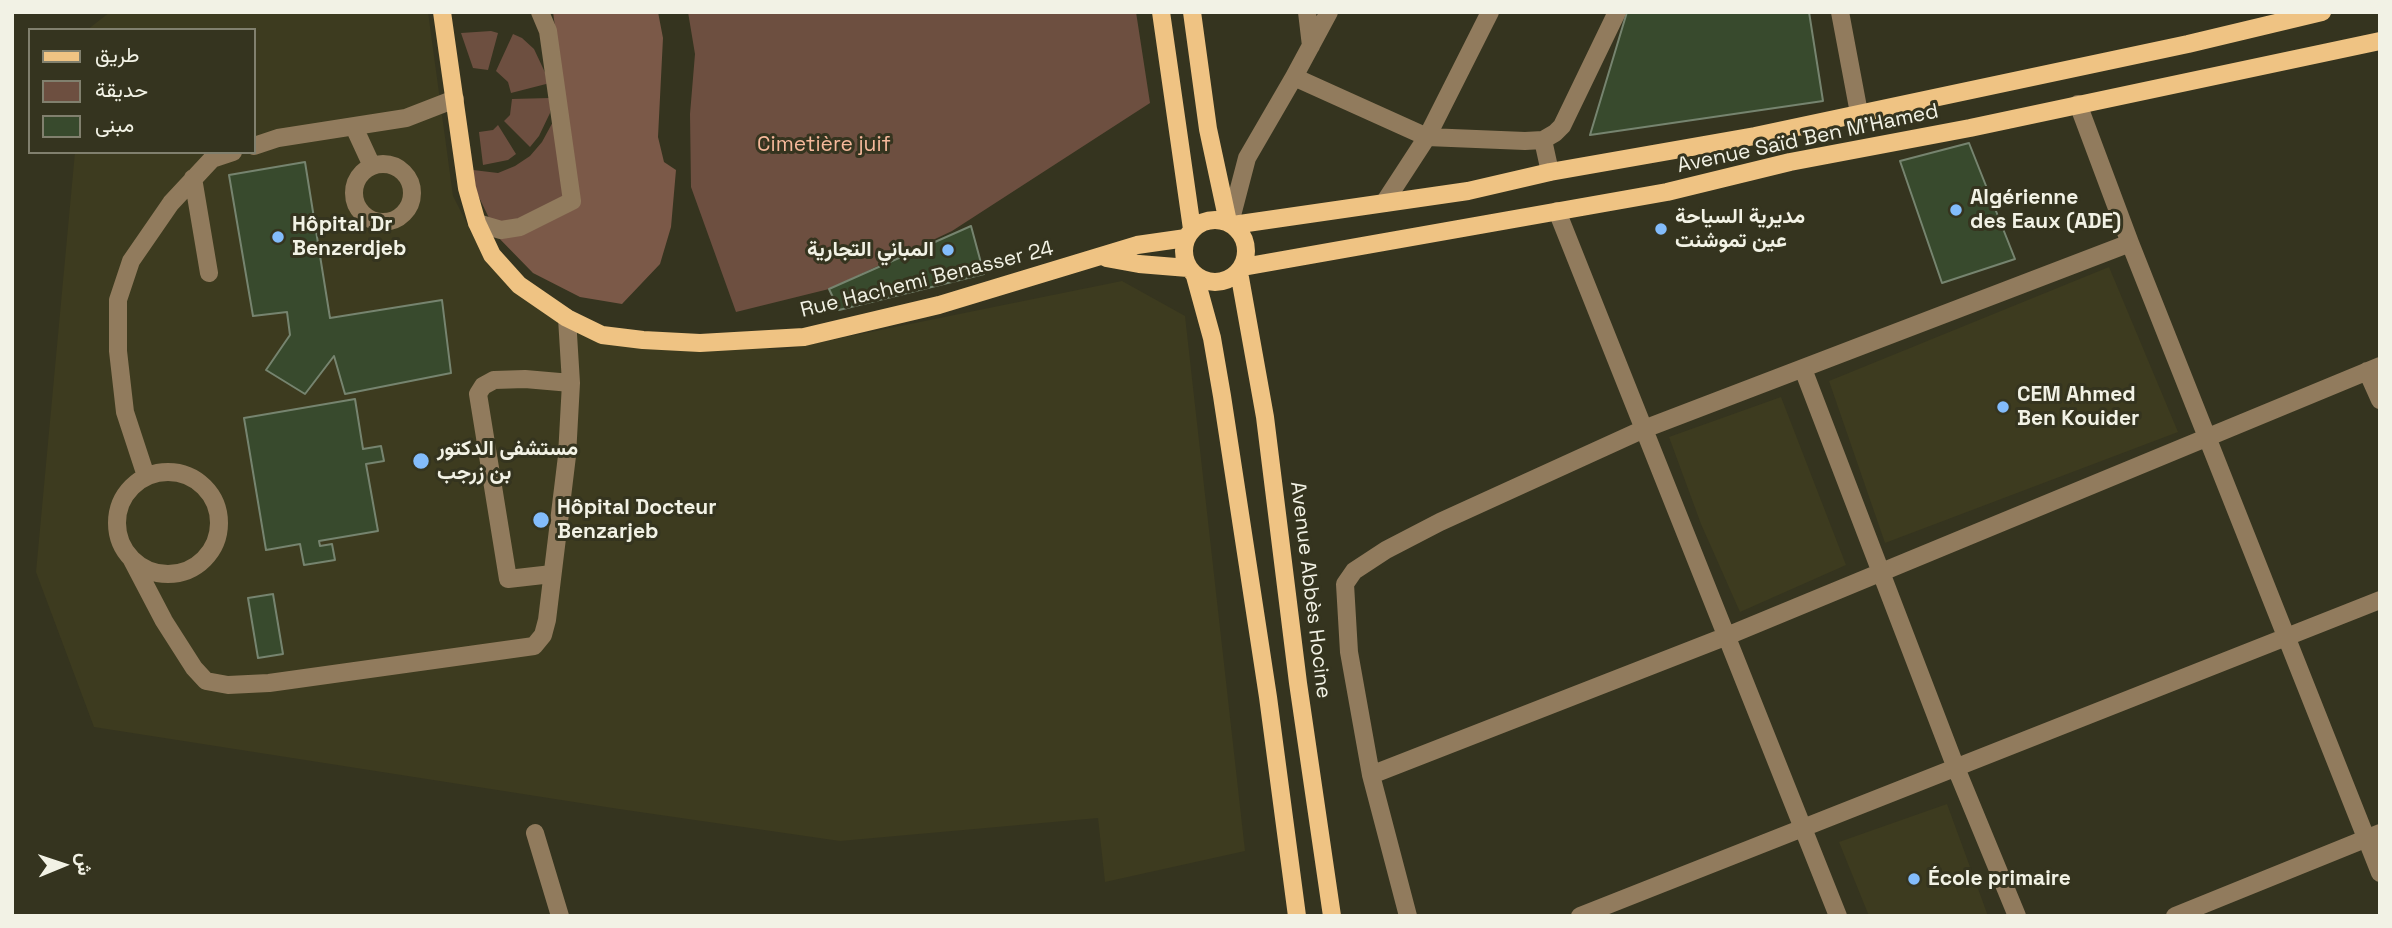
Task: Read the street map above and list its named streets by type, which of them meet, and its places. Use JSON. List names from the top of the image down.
{
  "streets": {
    "main road": ["Avenue Saïd Ben M'Hamed", "Rue Hachemi Benasser 24", "Avenue Abbès Hocine"]
  },
  "crossings": [
    ["Avenue Saïd Ben M'Hamed", "Rue Hachemi Benasser 24"],
    ["Avenue Saïd Ben M'Hamed", "Avenue Abbès Hocine"],
    ["Rue Hachemi Benasser 24", "Avenue Abbès Hocine"]
  ],
  "parks": ["Cimetière juif"],
  "places": [
    "Algérienne des Eaux (ADE)",
    "مديرية السياحة عين تموشنت",
    "Hôpital Dr Benzerdjeb",
    "المباني التجارية",
    "CEM Ahmed Ben Kouider",
    "مستشفى الدكتور بن زرجب",
    "Hôpital Docteur Benzarjeb",
    "École primaire"
  ],
  "legend": ["طريق", "حديقة", "مبنى"],
  "north": "right"
}
